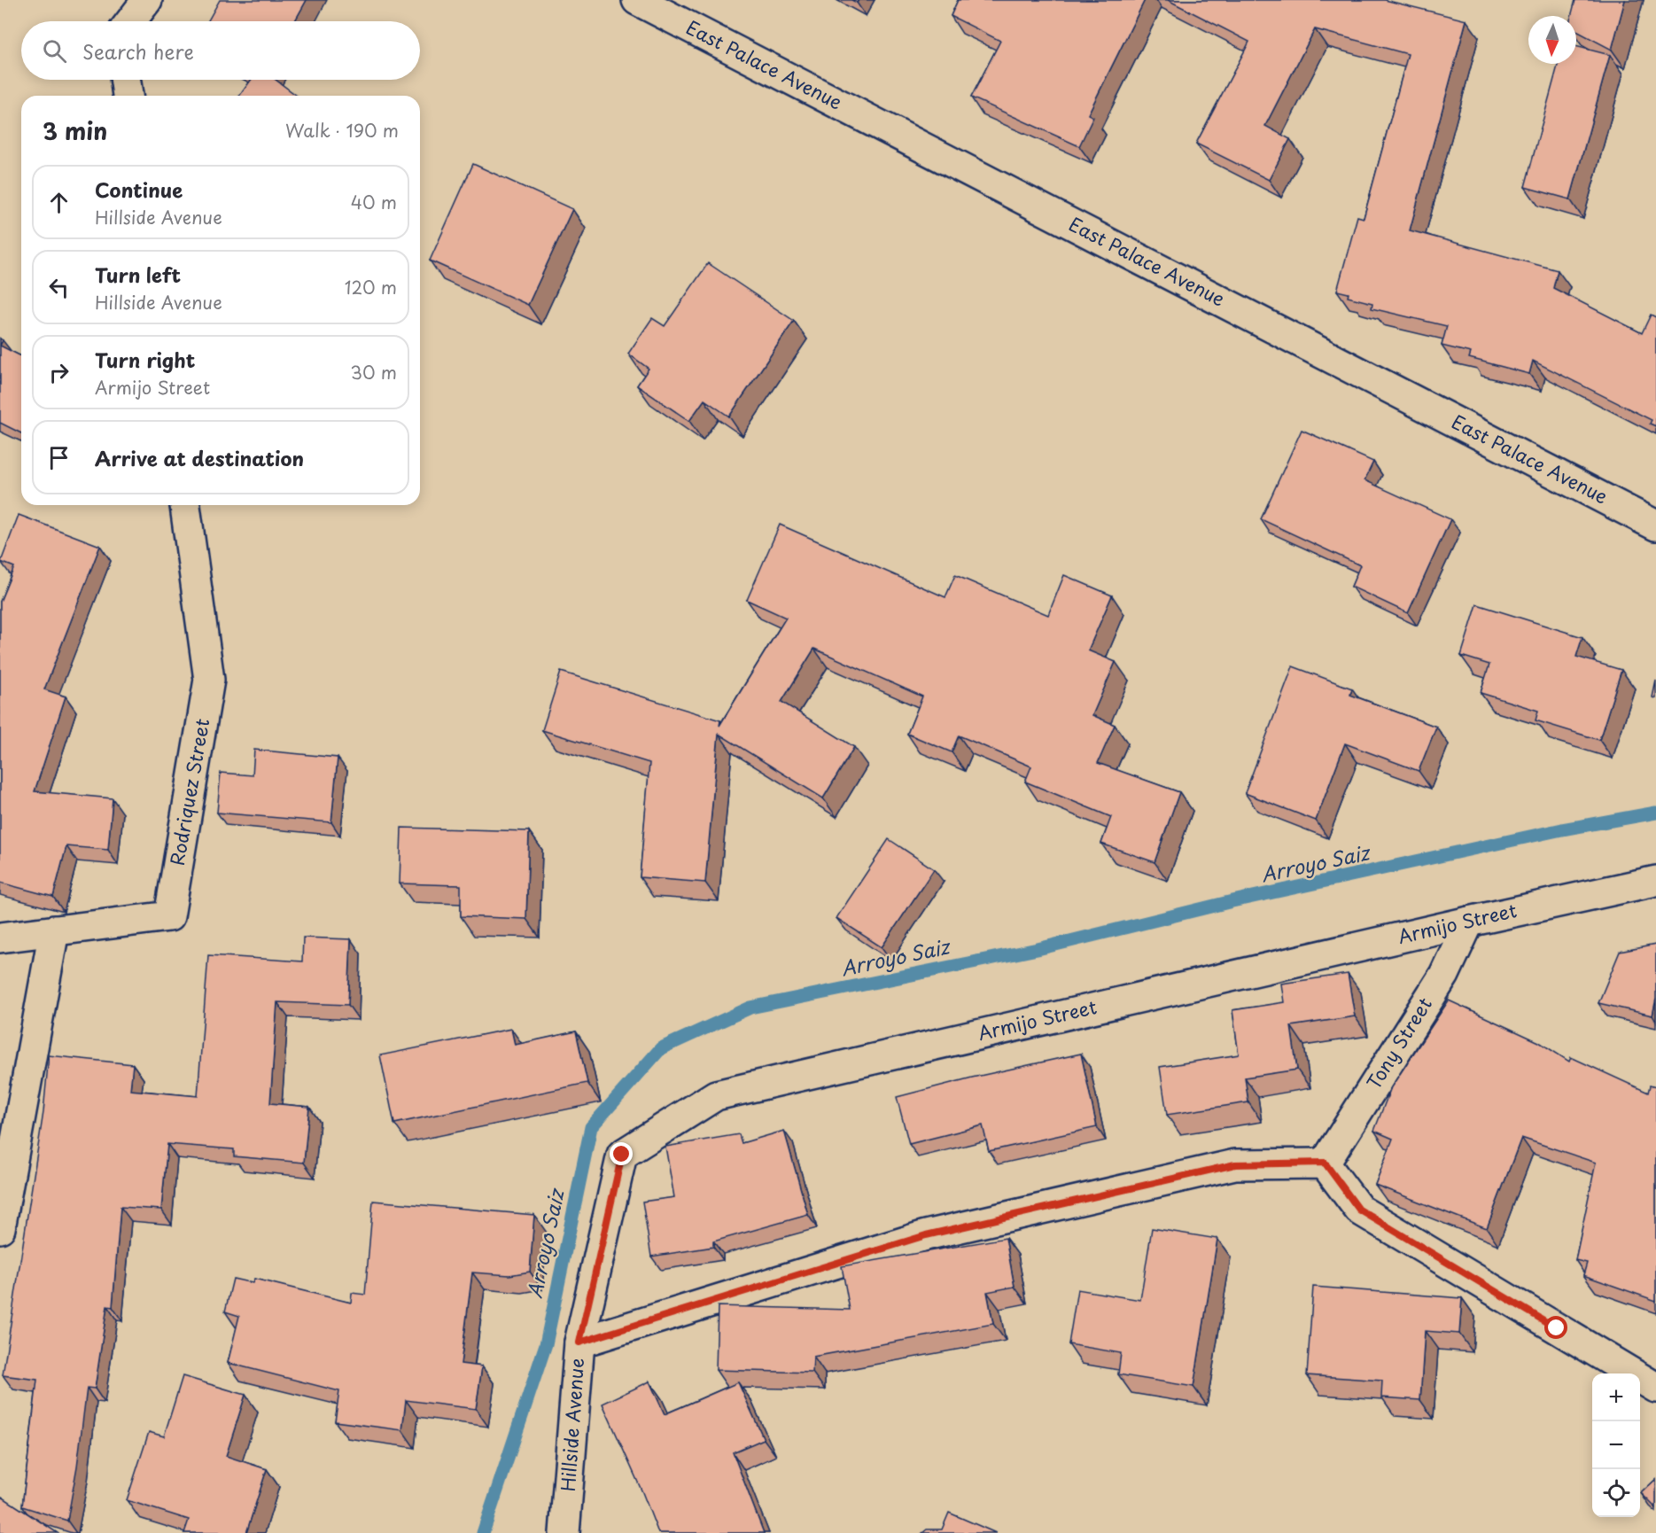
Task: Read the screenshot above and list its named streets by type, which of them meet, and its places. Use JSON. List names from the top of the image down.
{
  "streets": {
    "street": [
      "East Palace Avenue",
      "Rodriquez Street",
      "Armijo Street",
      "Tony Street",
      "Hillside Avenue"
    ]
  },
  "crossings": [
    ["Armijo Street", "Tony Street"],
    ["Armijo Street", "Hillside Avenue"],
    ["Tony Street", "Hillside Avenue"]
  ],
  "water": ["Arroyo Saiz"],
  "north": "bottom",
  "page": {
    "search": "Search here",
    "heading": ["3 min", "Walk · 190 m"],
    "list": [
      ["Continue", "Hillside Avenue", "40 m"],
      ["Turn left", "Hillside Avenue", "120 m"],
      ["Turn right", "Armijo Street", "30 m"],
      "Arrive at destination"
    ],
    "map_buttons": ["+", "−"]
  }
}
